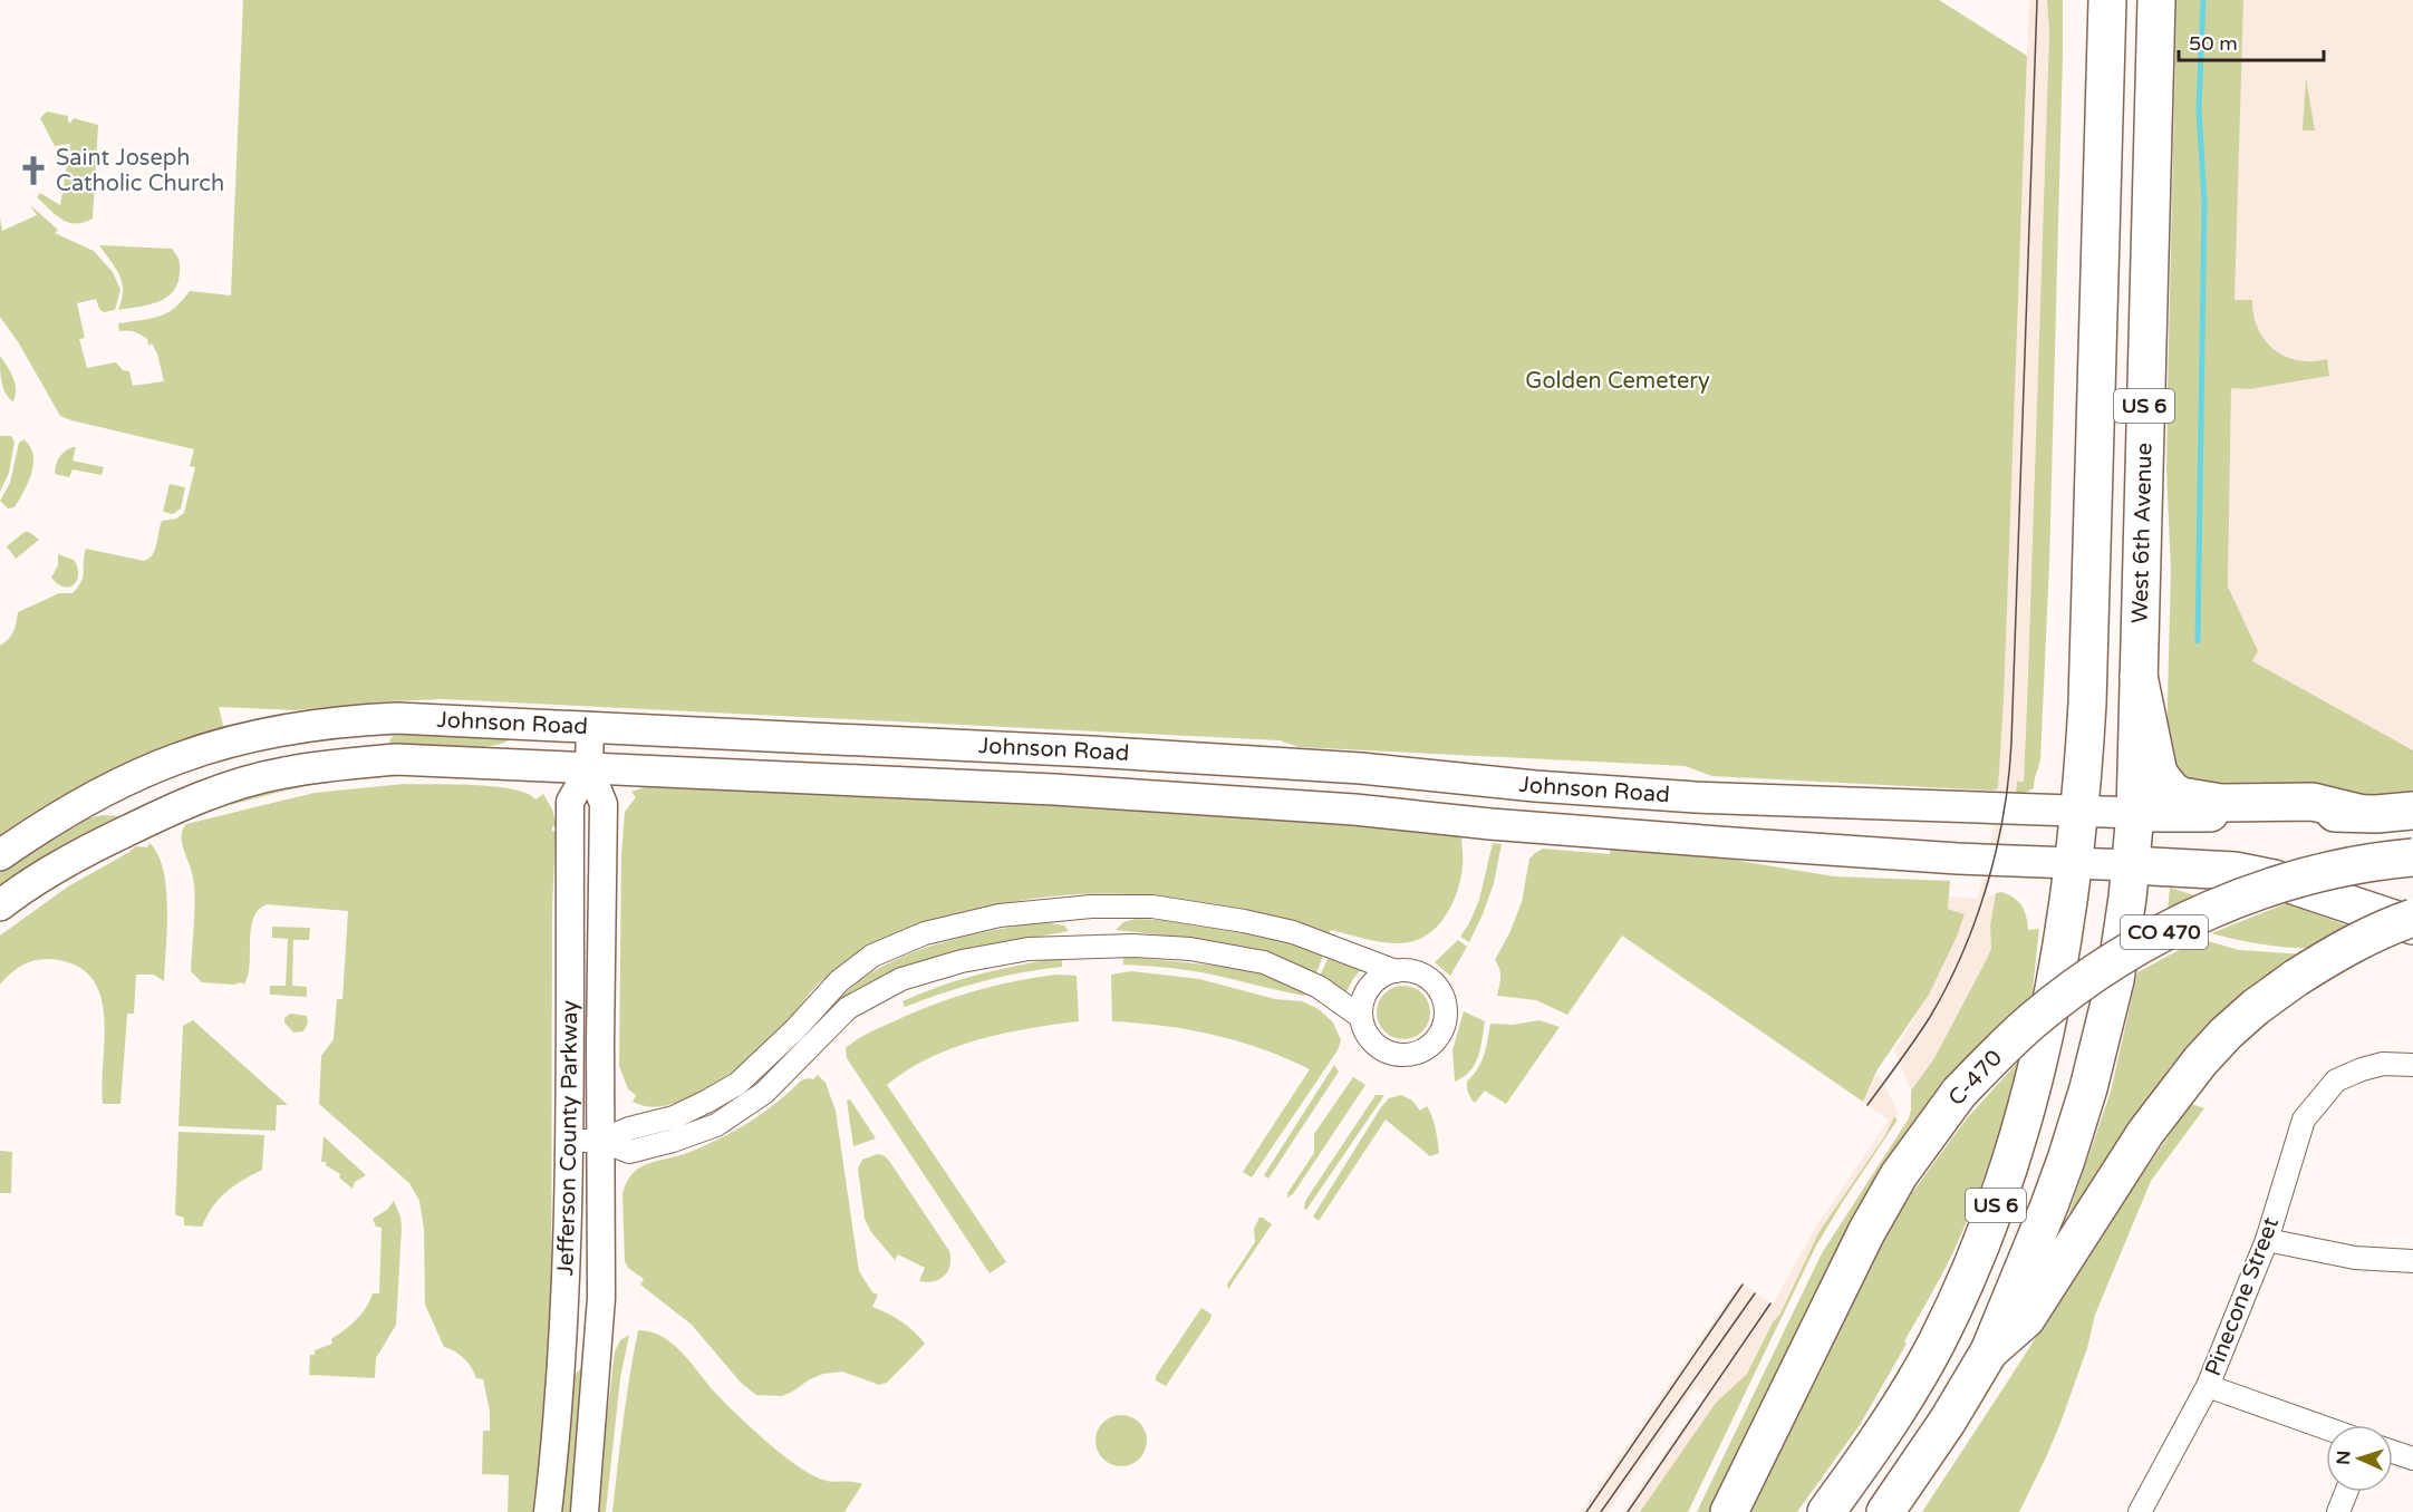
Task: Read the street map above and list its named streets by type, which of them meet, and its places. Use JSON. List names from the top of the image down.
{
  "streets": {
    "highway": [
      "US 6",
      "West 6th Avenue",
      "CO 470",
      "C-470"
    ],
    "main road": ["Johnson Road"],
    "street": ["Jefferson County Parkway", "Pinecone Street"]
  },
  "crossings": [
    ["US 6", "West 6th Avenue"],
    ["US 6", "Johnson Road"],
    ["West 6th Avenue", "Johnson Road"],
    ["Johnson Road", "Jefferson County Parkway"]
  ],
  "parks": ["Golden Cemetery"],
  "places": {
    "church": ["Saint Joseph Catholic Church"]
  },
  "scale_bar": "50 m",
  "north": "left"
}
